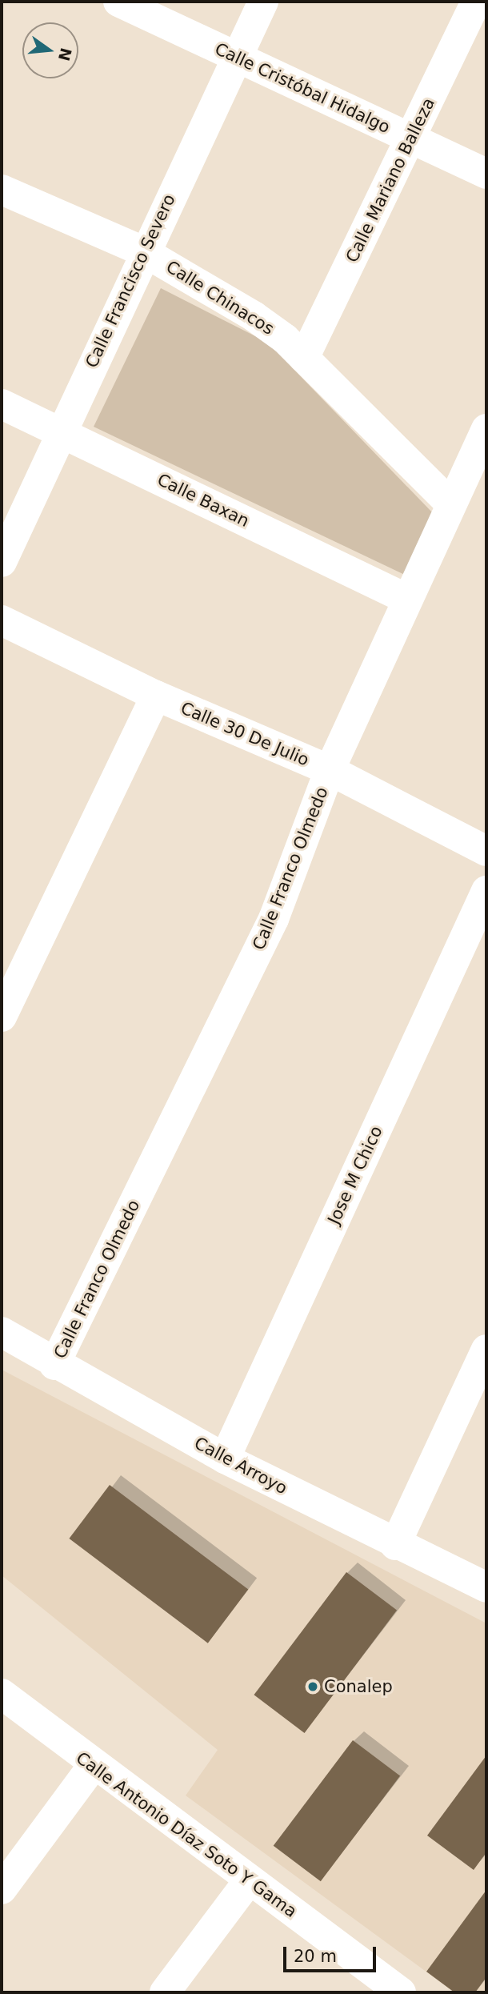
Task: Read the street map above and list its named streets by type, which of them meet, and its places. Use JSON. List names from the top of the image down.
{
  "streets": {
    "street": [
      "Calle Cristóbal Hidalgo",
      "Calle Mariano Balleza",
      "Calle Francisco Severo",
      "Calle Chinacos",
      "Calle Baxan",
      "Calle 30 De Julio",
      "Calle Franco Olmedo",
      "Jose M Chico",
      "Calle Arroyo",
      "Calle Antonio Díaz Soto Y Gama"
    ]
  },
  "crossings": [
    ["Calle Cristóbal Hidalgo", "Calle Mariano Balleza"],
    ["Calle Cristóbal Hidalgo", "Calle Francisco Severo"],
    ["Calle Mariano Balleza", "Calle Chinacos"],
    ["Calle Francisco Severo", "Calle Chinacos"],
    ["Calle Francisco Severo", "Calle Baxan"],
    ["Calle Chinacos", "Calle Franco Olmedo"],
    ["Calle Baxan", "Calle Franco Olmedo"],
    ["Calle 30 De Julio", "Calle Franco Olmedo"],
    ["Calle Franco Olmedo", "Calle Arroyo"],
    ["Jose M Chico", "Calle Arroyo"]
  ],
  "places": ["Conalep"],
  "scale_bar": "20 m",
  "north": "right"
}
